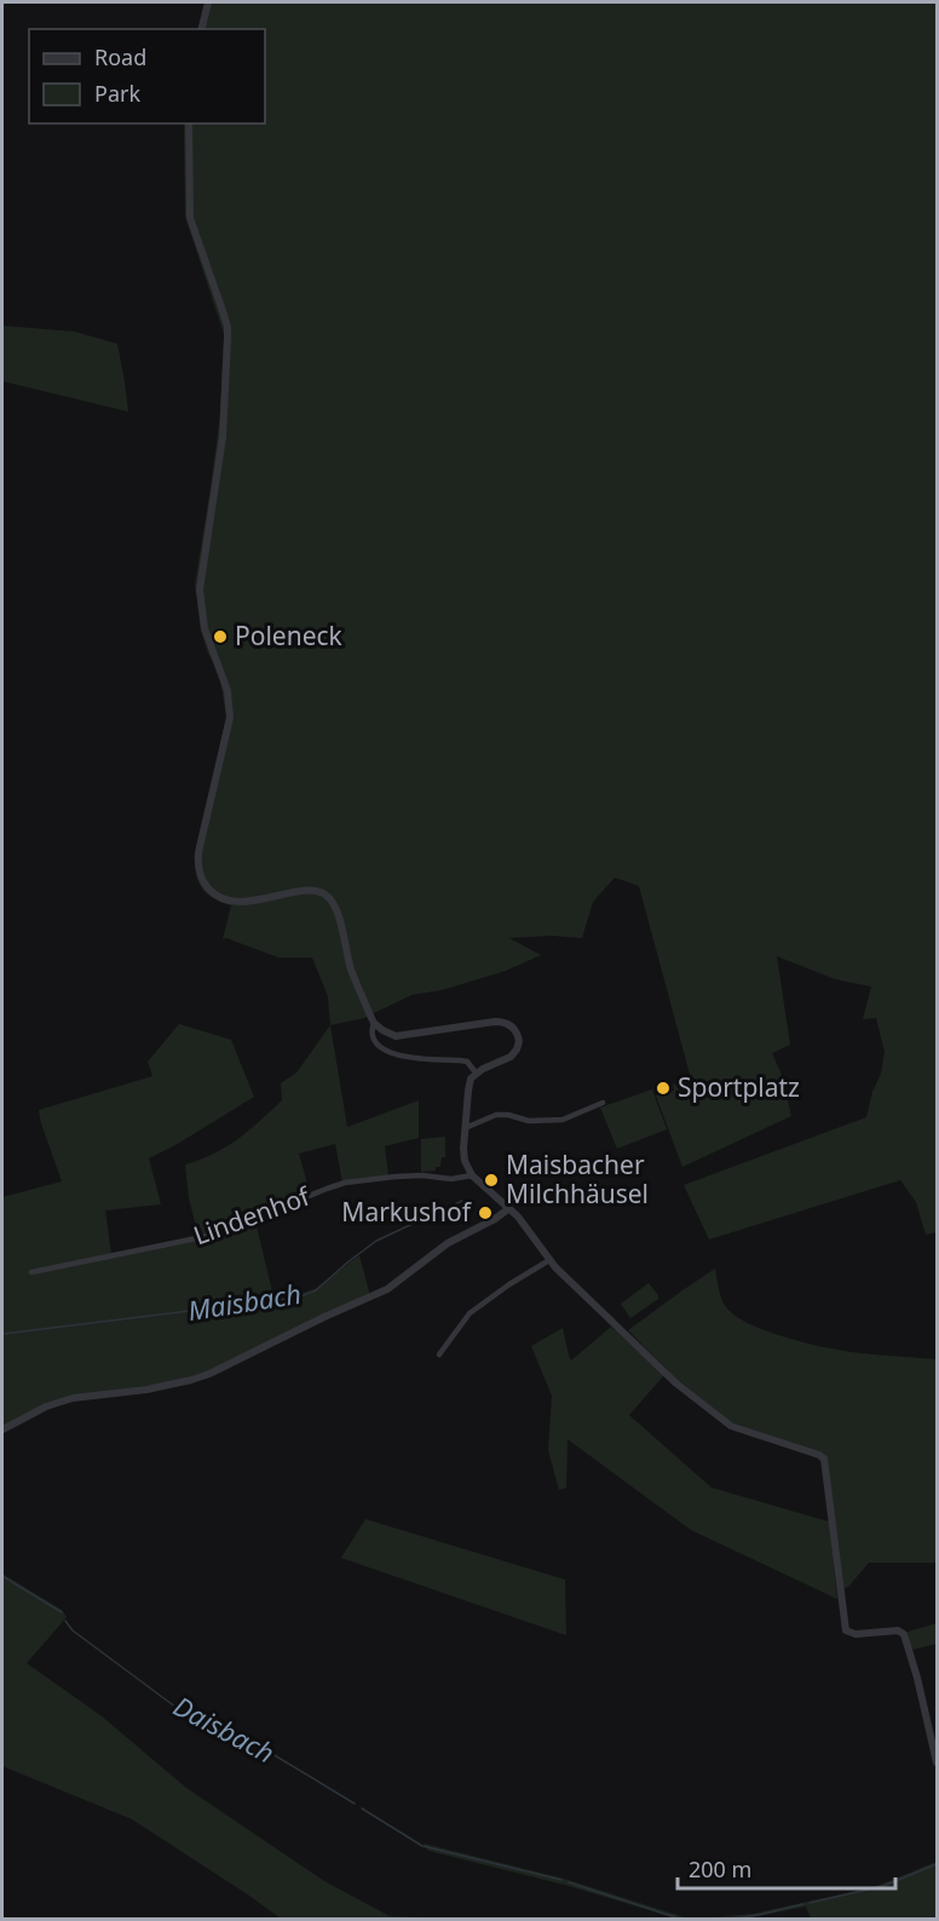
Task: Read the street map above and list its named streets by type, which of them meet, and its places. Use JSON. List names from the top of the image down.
{
  "streets": {
    "street": ["Lindenhof"]
  },
  "water": ["Maisbach", "Daisbach"],
  "places": [
    "Poleneck",
    "Sportplatz",
    "Maisbacher Milchhäusel",
    "Markushof"
  ],
  "legend": ["Road", "Park"],
  "scale_bar": "200 m"
}
